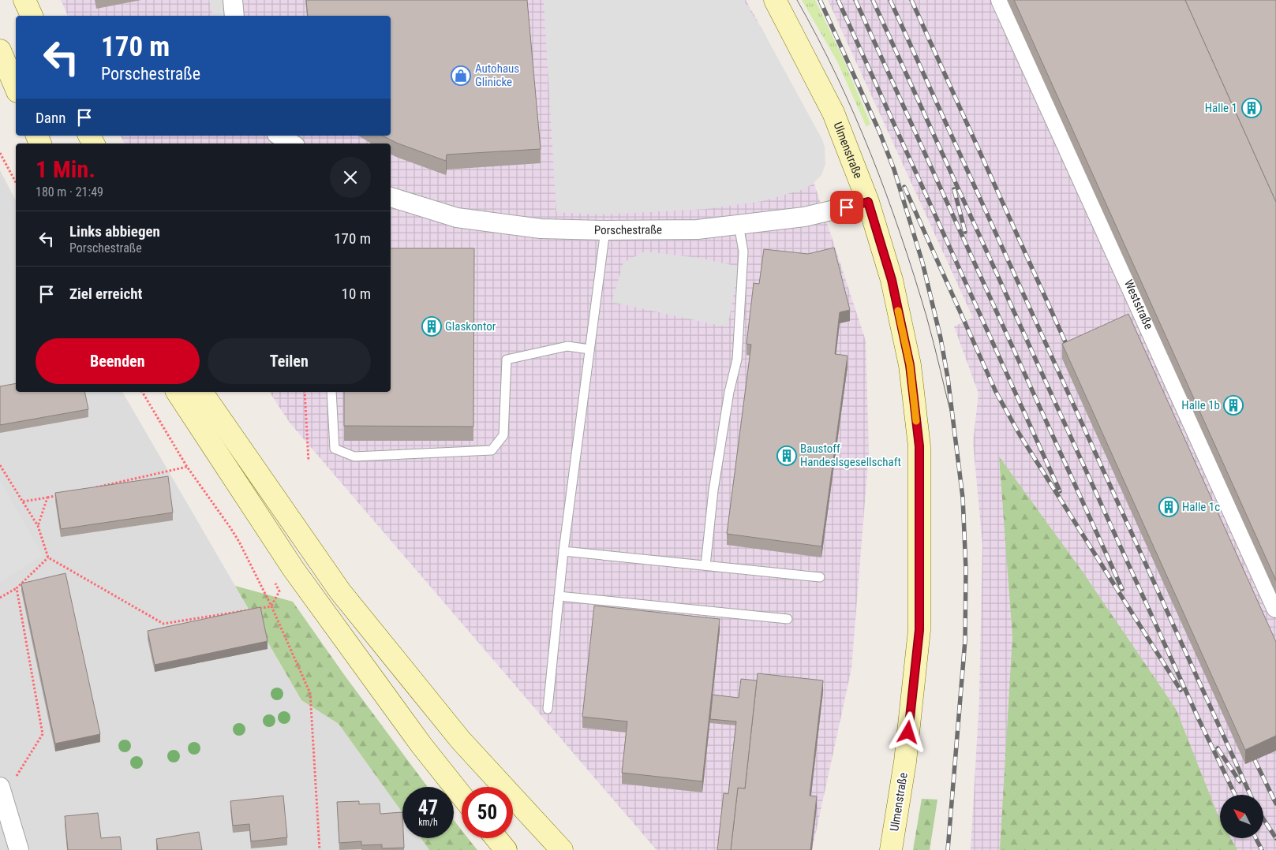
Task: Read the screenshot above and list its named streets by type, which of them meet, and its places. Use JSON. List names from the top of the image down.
{
  "streets": {
    "main road": ["Ulmenstraße"],
    "street": ["Porschestraße", "Weststraße"]
  },
  "crossings": [
    ["Ulmenstraße", "Porschestraße"]
  ],
  "places": {
    "shop": ["Autohaus Glinicke"],
    "building": [
      "Halle 1",
      "Glaskontor",
      "Halle 1b",
      "Baustoff Handeslsgesellschaft",
      "Halle 1c"
    ]
  },
  "north": "top left",
  "page": {
    "turn": ["170 m", "Porschestraße"],
    "then": "Dann",
    "heading": ["1 Min.", "180 m · 21:49"],
    "list": [
      {
        "name": "Links abbiegen",
        "note": "Porschestraße",
        "value": "170 m"
      },
      {
        "name": "Ziel erreicht",
        "value": "10 m"
      }
    ],
    "buttons": ["Beenden", "Teilen"],
    "speed": "47 km/h",
    "limit": "50"
  }
}
